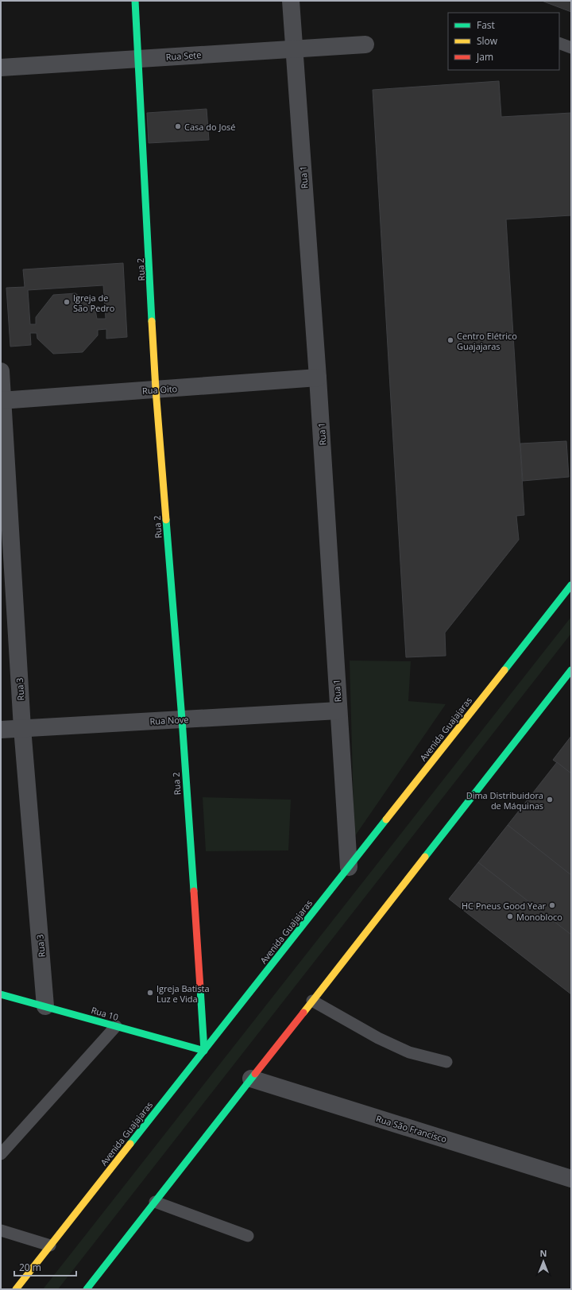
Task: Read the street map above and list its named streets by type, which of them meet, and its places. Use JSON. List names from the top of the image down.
{
  "streets": {
    "main road": ["Rua 2", "Avenida Guajajaras", "Rua 10"],
    "street": [
      "Rua Sete",
      "Rua 1",
      "Rua Oito",
      "Rua 3",
      "Rua Nove",
      "Rua São Francisco"
    ]
  },
  "crossings": [
    ["Rua Sete", "Rua 1"],
    ["Rua Sete", "Rua 2"],
    ["Rua 1", "Rua Oito"],
    ["Rua 1", "Rua Nove"],
    ["Rua 1", "Avenida Guajajaras"],
    ["Rua 2", "Rua Oito"],
    ["Rua 2", "Rua Nove"],
    ["Rua 2", "Avenida Guajajaras"],
    ["Rua 2", "Rua 10"],
    ["Rua Oito", "Rua 3"],
    ["Rua 3", "Rua Nove"],
    ["Rua 3", "Rua 10"],
    ["Avenida Guajajaras", "Rua 10"]
  ],
  "places": [
    "Casa do José",
    "Igreja de São Pedro",
    "Centro Elétrico Guajajaras",
    "Dima Distribuidora de Máquinas",
    "HC Pneus Good Year",
    "Monobloco",
    "Igreja Batista Luz e Vida"
  ],
  "legend": ["Fast", "Slow", "Jam"],
  "scale_bar": "20 m",
  "north": "top"
}
